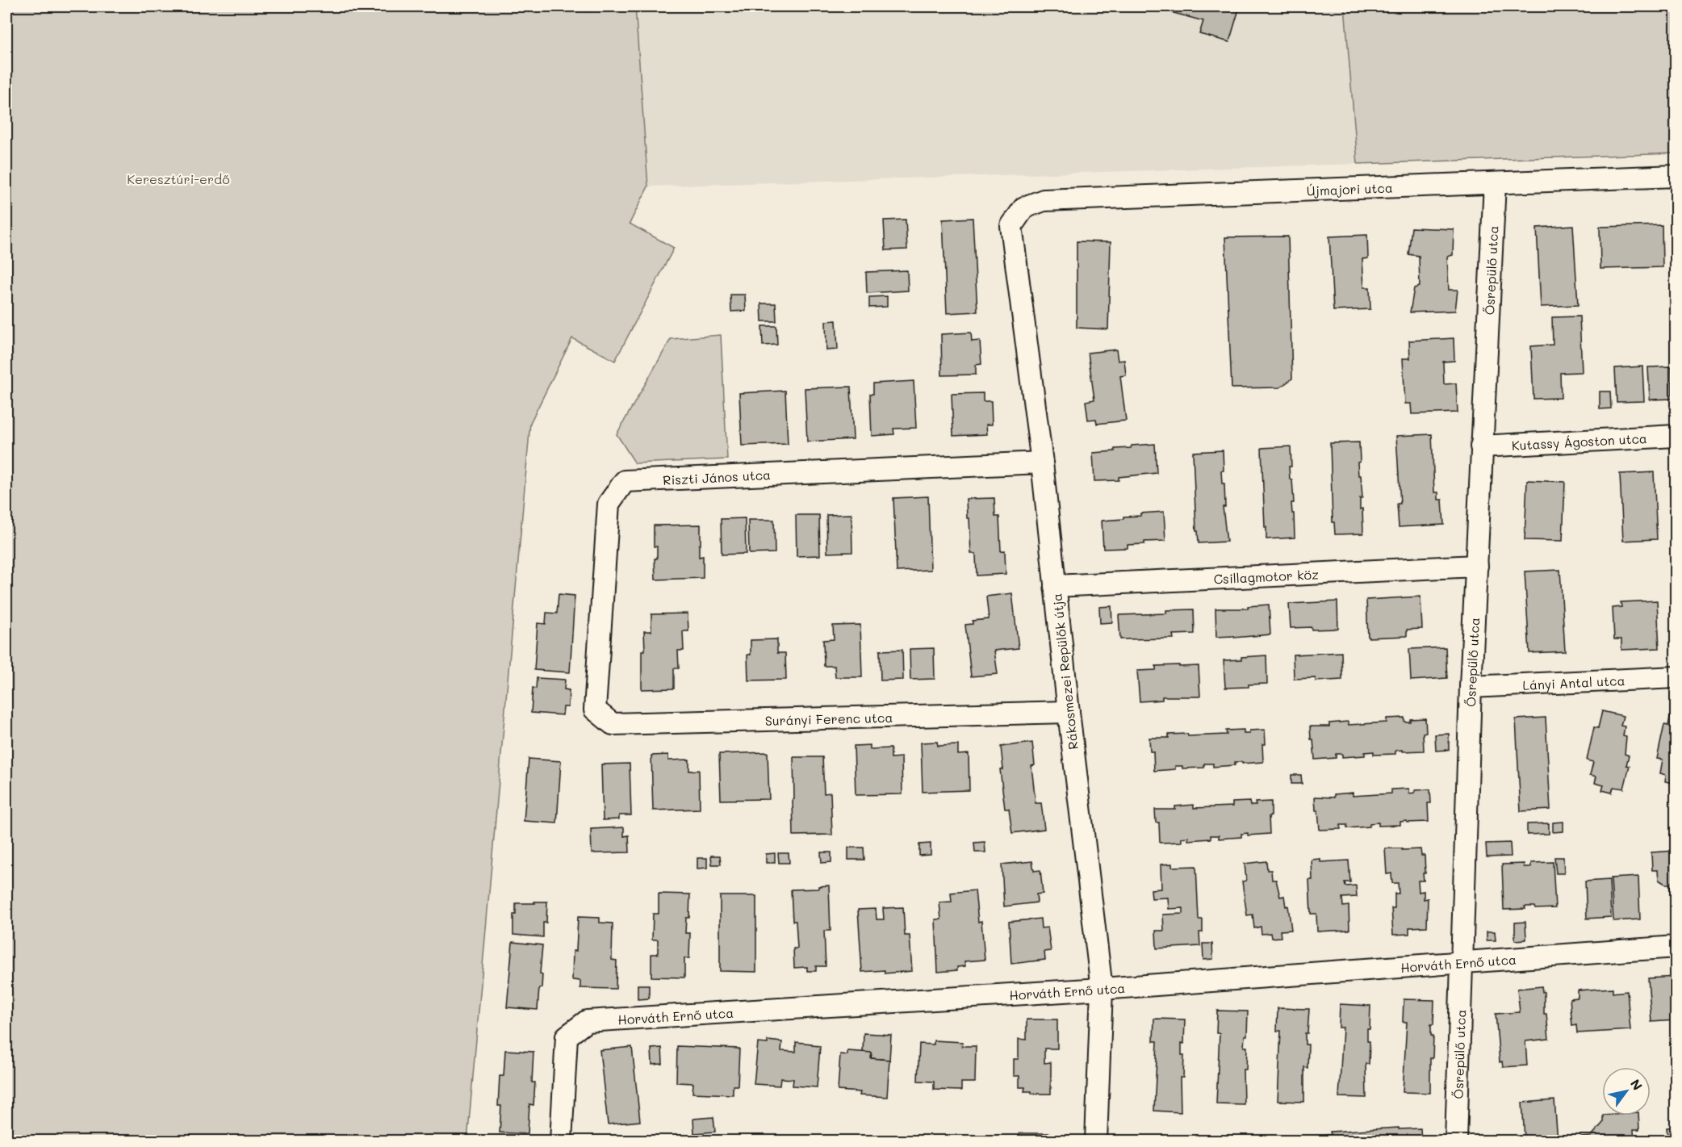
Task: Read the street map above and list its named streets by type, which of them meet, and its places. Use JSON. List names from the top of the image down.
{
  "streets": {
    "street": [
      "Újmajori utca",
      "Ősrepülő utca",
      "Kutassy Ágoston utca",
      "Riszti János utca",
      "Csillagmotor köz",
      "Rákosmezei Repülők útja",
      "Lányi Antal utca",
      "Surányi Ferenc utca",
      "Horváth Ernő utca"
    ]
  },
  "crossings": [
    ["Újmajori utca", "Ősrepülő utca"],
    ["Újmajori utca", "Rákosmezei Repülők útja"],
    ["Ősrepülő utca", "Kutassy Ágoston utca"],
    ["Ősrepülő utca", "Csillagmotor köz"],
    ["Ősrepülő utca", "Lányi Antal utca"],
    ["Ősrepülő utca", "Horváth Ernő utca"],
    ["Riszti János utca", "Rákosmezei Repülők útja"],
    ["Riszti János utca", "Surányi Ferenc utca"],
    ["Csillagmotor köz", "Rákosmezei Repülők útja"],
    ["Rákosmezei Repülők útja", "Surányi Ferenc utca"],
    ["Rákosmezei Repülők útja", "Horváth Ernő utca"]
  ],
  "parks": ["Keresztúri-erdő"],
  "north": "top right"
}
